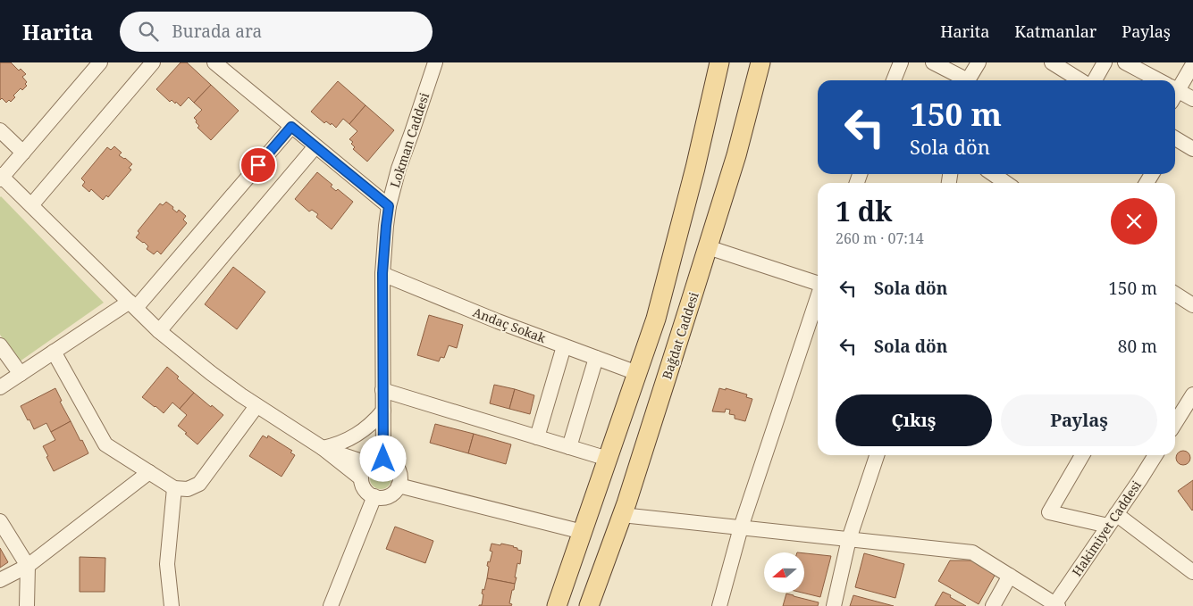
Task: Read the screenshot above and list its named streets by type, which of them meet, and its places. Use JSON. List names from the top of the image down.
{
  "streets": {
    "main road": ["Bağdat Caddesi"],
    "street": ["Lokman Caddesi", "Andaç Sokak", "Hakimiyet Caddesi"]
  },
  "crossings": [
    ["Lokman Caddesi", "Andaç Sokak"]
  ],
  "north": "left",
  "page": {
    "header": "Harita",
    "search": "Burada ara",
    "nav": ["Harita", "Katmanlar", "Paylaş"],
    "turn": ["150 m", "Sola dön"],
    "heading": ["1 dk", "260 m · 07:14"],
    "list": [
      {
        "name": "Sola dön",
        "value": "150 m"
      },
      {
        "name": "Sola dön",
        "value": "80 m"
      }
    ],
    "buttons": ["Çıkış", "Paylaş"]
  }
}
